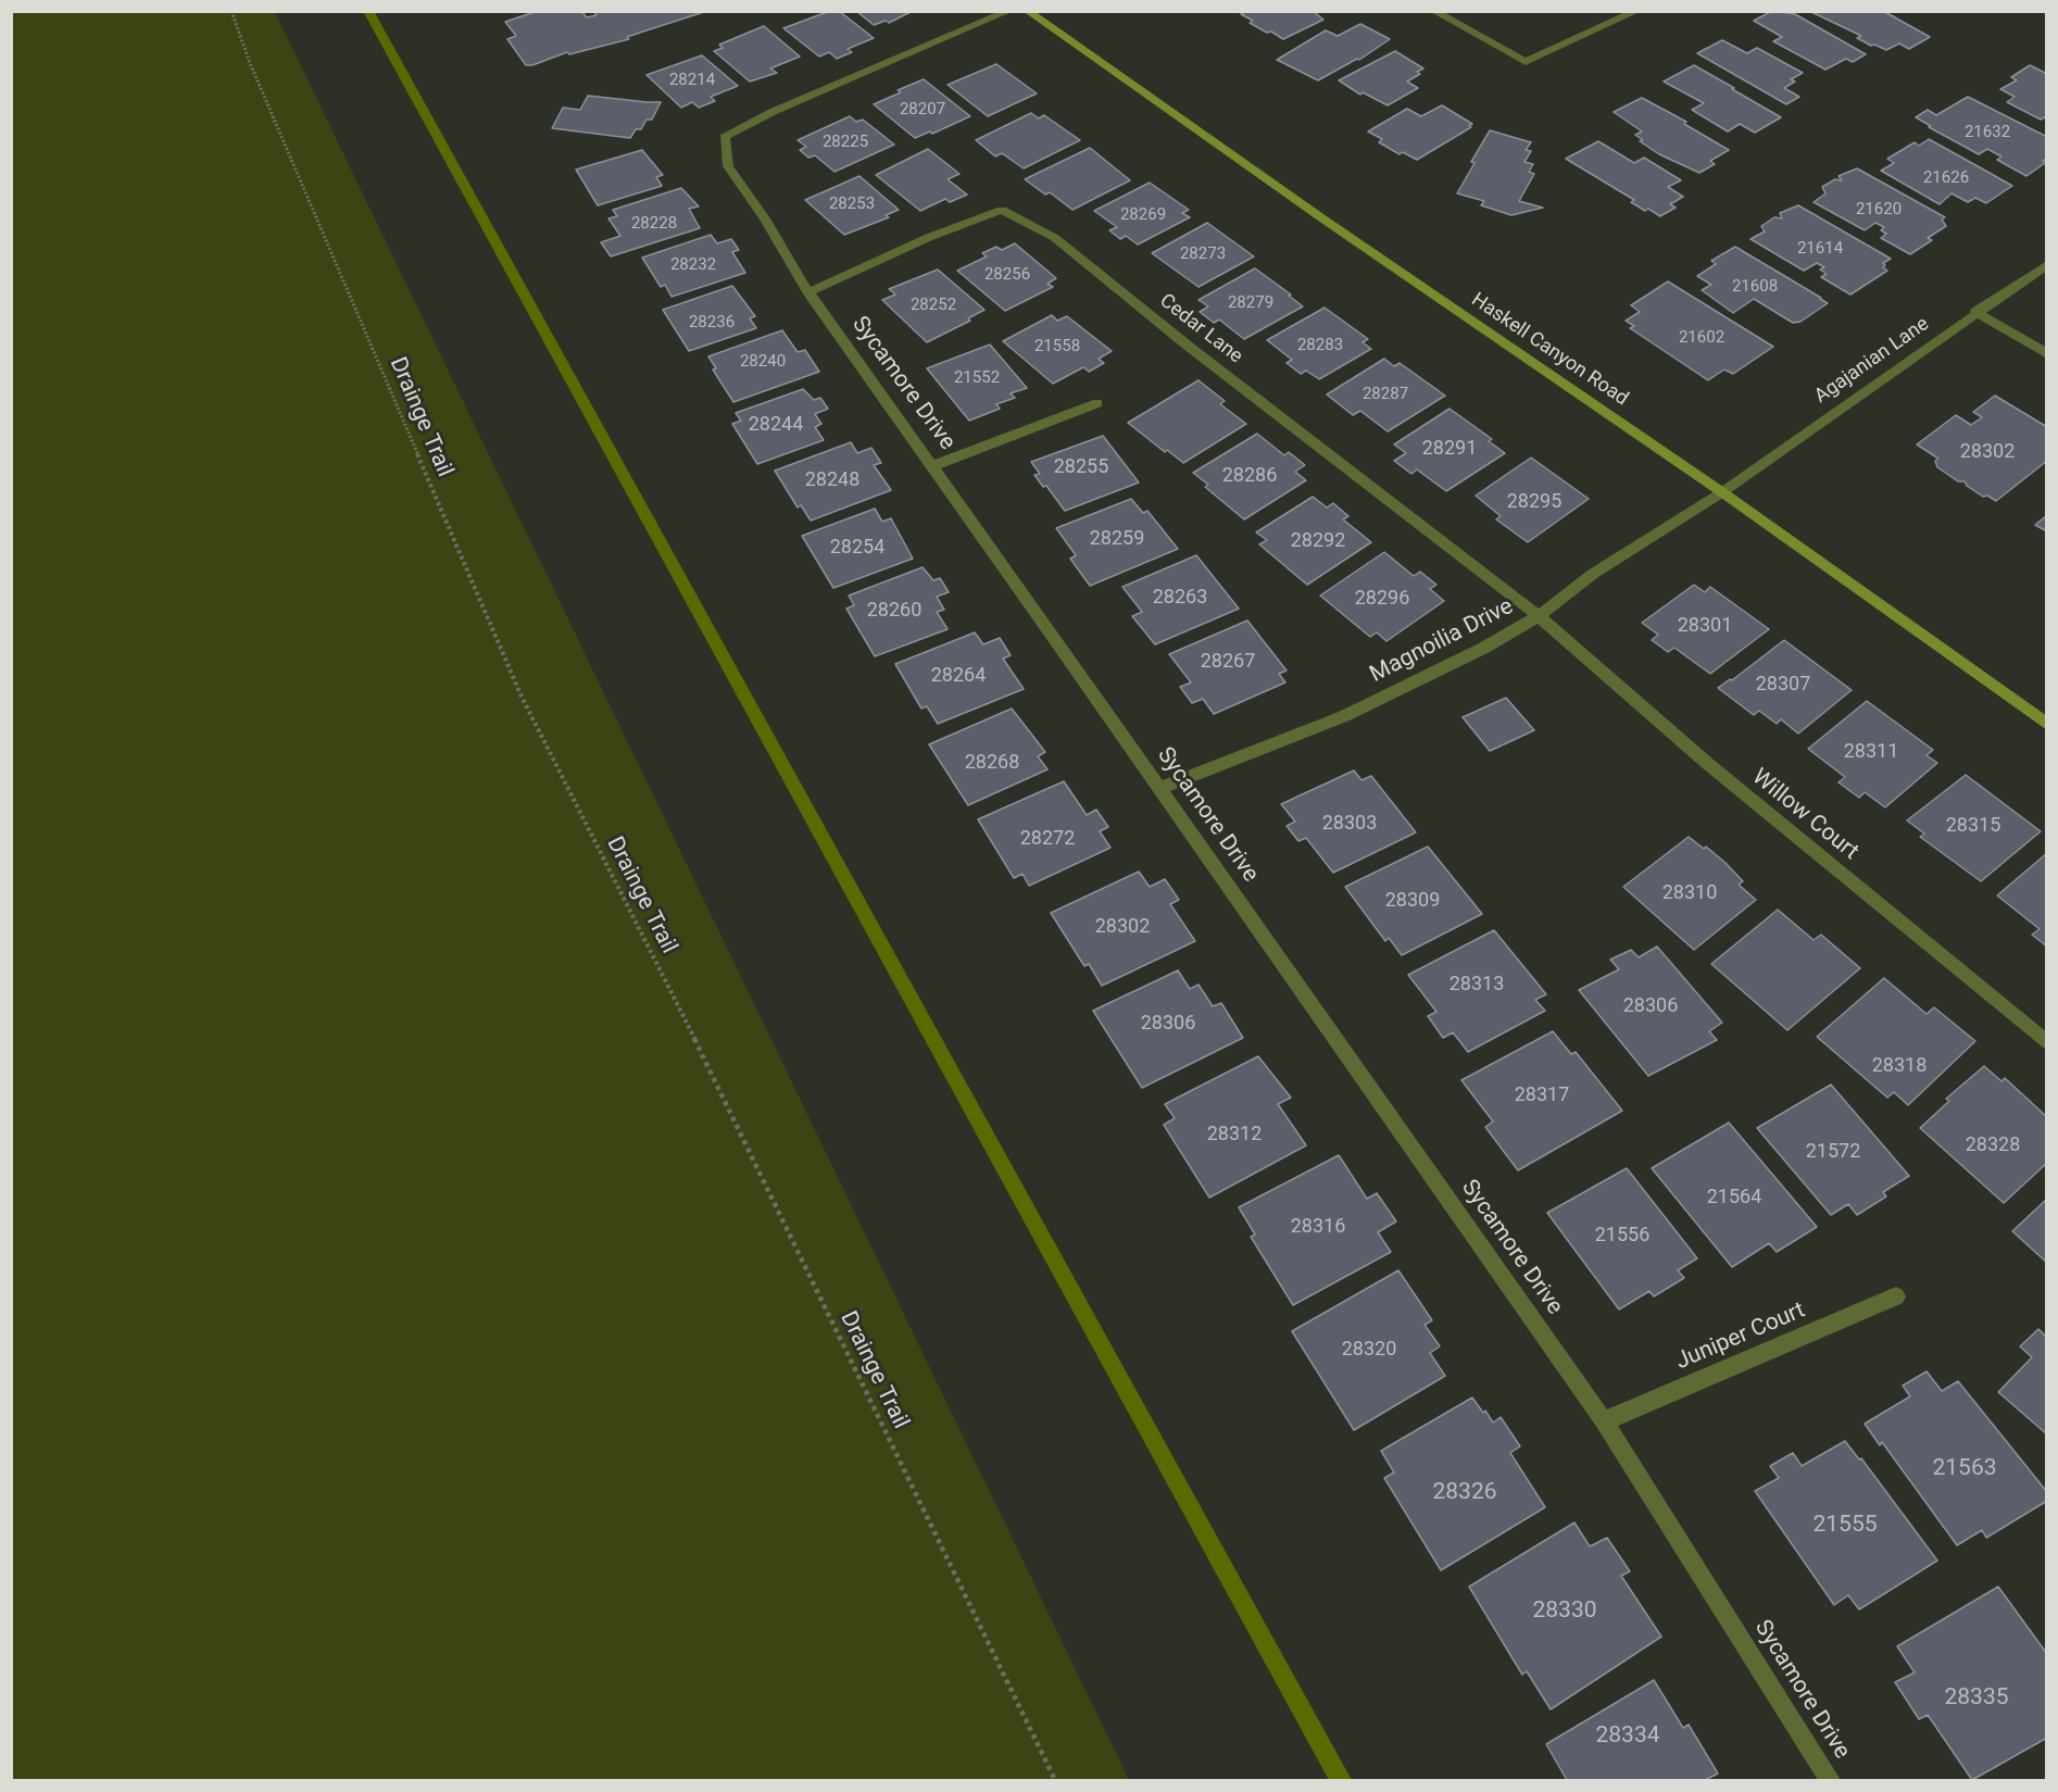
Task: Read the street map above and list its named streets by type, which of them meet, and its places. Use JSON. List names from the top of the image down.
{
  "streets": {
    "main road": ["Haskell Canyon Road"],
    "street": [
      "Cedar Lane",
      "Agajanian Lane",
      "Sycamore Drive",
      "Magnoilia Drive",
      "Willow Court",
      "Juniper Court"
    ],
    "path": ["Drainge Trail"]
  },
  "crossings": [
    ["Cedar Lane", "Sycamore Drive"],
    ["Cedar Lane", "Magnoilia Drive"],
    ["Cedar Lane", "Willow Court"],
    ["Haskell Canyon Road", "Agajanian Lane"],
    ["Haskell Canyon Road", "Magnoilia Drive"],
    ["Agajanian Lane", "Magnoilia Drive"],
    ["Sycamore Drive", "Magnoilia Drive"],
    ["Sycamore Drive", "Juniper Court"],
    ["Magnoilia Drive", "Willow Court"]
  ],
  "house_numbers": [
    "28214",
    "28207",
    "21632",
    "28225",
    "21626",
    "28253",
    "21620",
    "28269",
    "28228",
    "21614",
    "28273",
    "28232",
    "28256",
    "21608",
    "28279",
    "28252",
    "28236",
    "21602",
    "28283",
    "21558",
    "28240",
    "21552",
    "28287",
    "28244",
    "28291",
    "28302",
    "28255",
    "28286",
    "28248",
    "28295",
    "28259",
    "28292",
    "28254",
    "28263",
    "28296",
    "28260",
    "28301",
    "28267",
    "28264",
    "28307",
    "28311",
    "28268",
    "28303",
    "28315",
    "28272",
    "28310",
    "28309",
    "28302",
    "28313",
    "28306",
    "28306",
    "28318",
    "28317",
    "28312",
    "28328",
    "21572",
    "21564",
    "28316",
    "21556",
    "28320",
    "21563",
    "28326",
    "21555",
    "28330",
    "28335",
    "28334"
  ]
}
